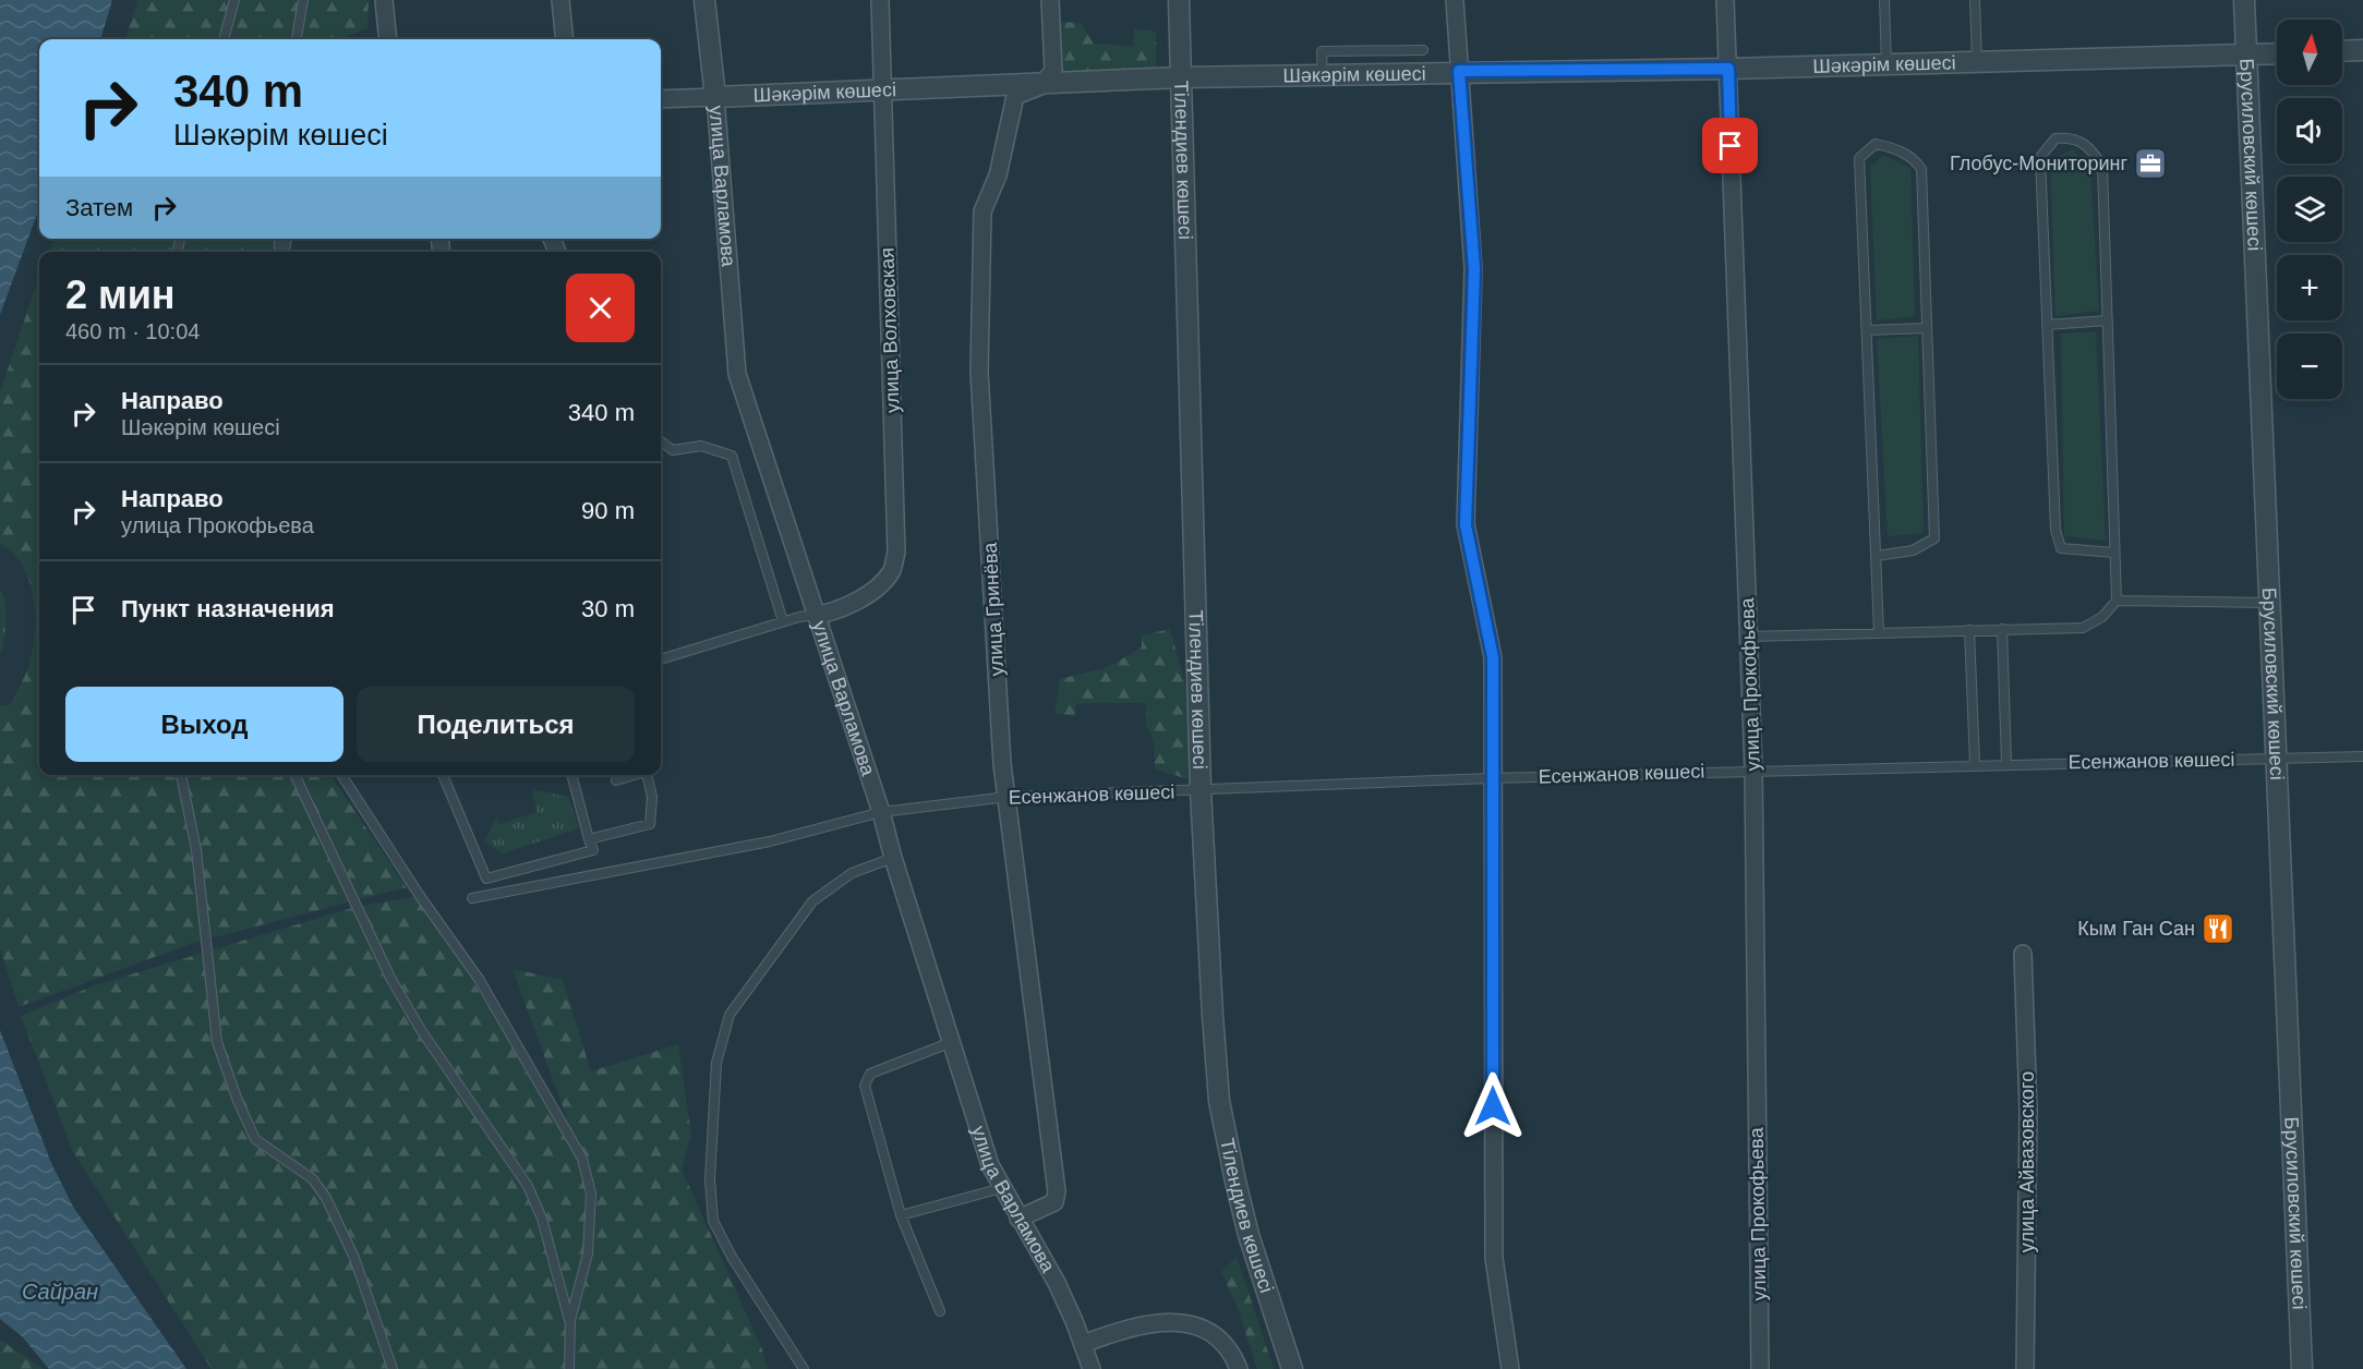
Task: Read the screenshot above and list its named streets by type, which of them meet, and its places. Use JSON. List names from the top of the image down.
{
  "streets": {
    "street": [
      "Шәкәрім көшесі",
      "Брусиловский көшесі",
      "Тілендиев көшесі",
      "улица Варламова",
      "улица Волховская",
      "улица Гринёва",
      "улица Прокофьева",
      "улица Айвазовского"
    ],
    "lane": ["Есенжанов көшесі"]
  },
  "crossings": [
    ["Шәкәрім көшесі", "Брусиловский көшесі"],
    ["Шәкәрім көшесі", "Тілендиев көшесі"],
    ["Шәкәрім көшесі", "улица Варламова"],
    ["Шәкәрім көшесі", "улица Волховская"],
    ["Шәкәрім көшесі", "улица Гринёва"],
    ["Шәкәрім көшесі", "улица Прокофьева"],
    ["Брусиловский көшесі", "Есенжанов көшесі"],
    ["Тілендиев көшесі", "Есенжанов көшесі"],
    ["улица Варламова", "улица Волховская"],
    ["улица Варламова", "улица Гринёва"],
    ["улица Варламова", "Есенжанов көшесі"],
    ["улица Гринёва", "Есенжанов көшесі"],
    ["улица Прокофьева", "Есенжанов көшесі"]
  ],
  "water": ["Сайран"],
  "places": {
    "office": ["Глобус-Мониторинг"],
    "restaurant": ["Кым Ган Сан"]
  },
  "north": "top",
  "page": {
    "map_buttons": ["+", "−"],
    "turn": ["340 m", "Шәкәрім көшесі"],
    "then": "Затем",
    "heading": ["2 мин", "460 m · 10:04"],
    "list": [
      {
        "name": "Направо",
        "note": "Шәкәрім көшесі",
        "value": "340 m"
      },
      {
        "name": "Направо",
        "note": "улица Прокофьева",
        "value": "90 m"
      },
      {
        "name": "Пункт назначения",
        "value": "30 m"
      }
    ],
    "buttons": ["Выход", "Поделиться"]
  }
}
